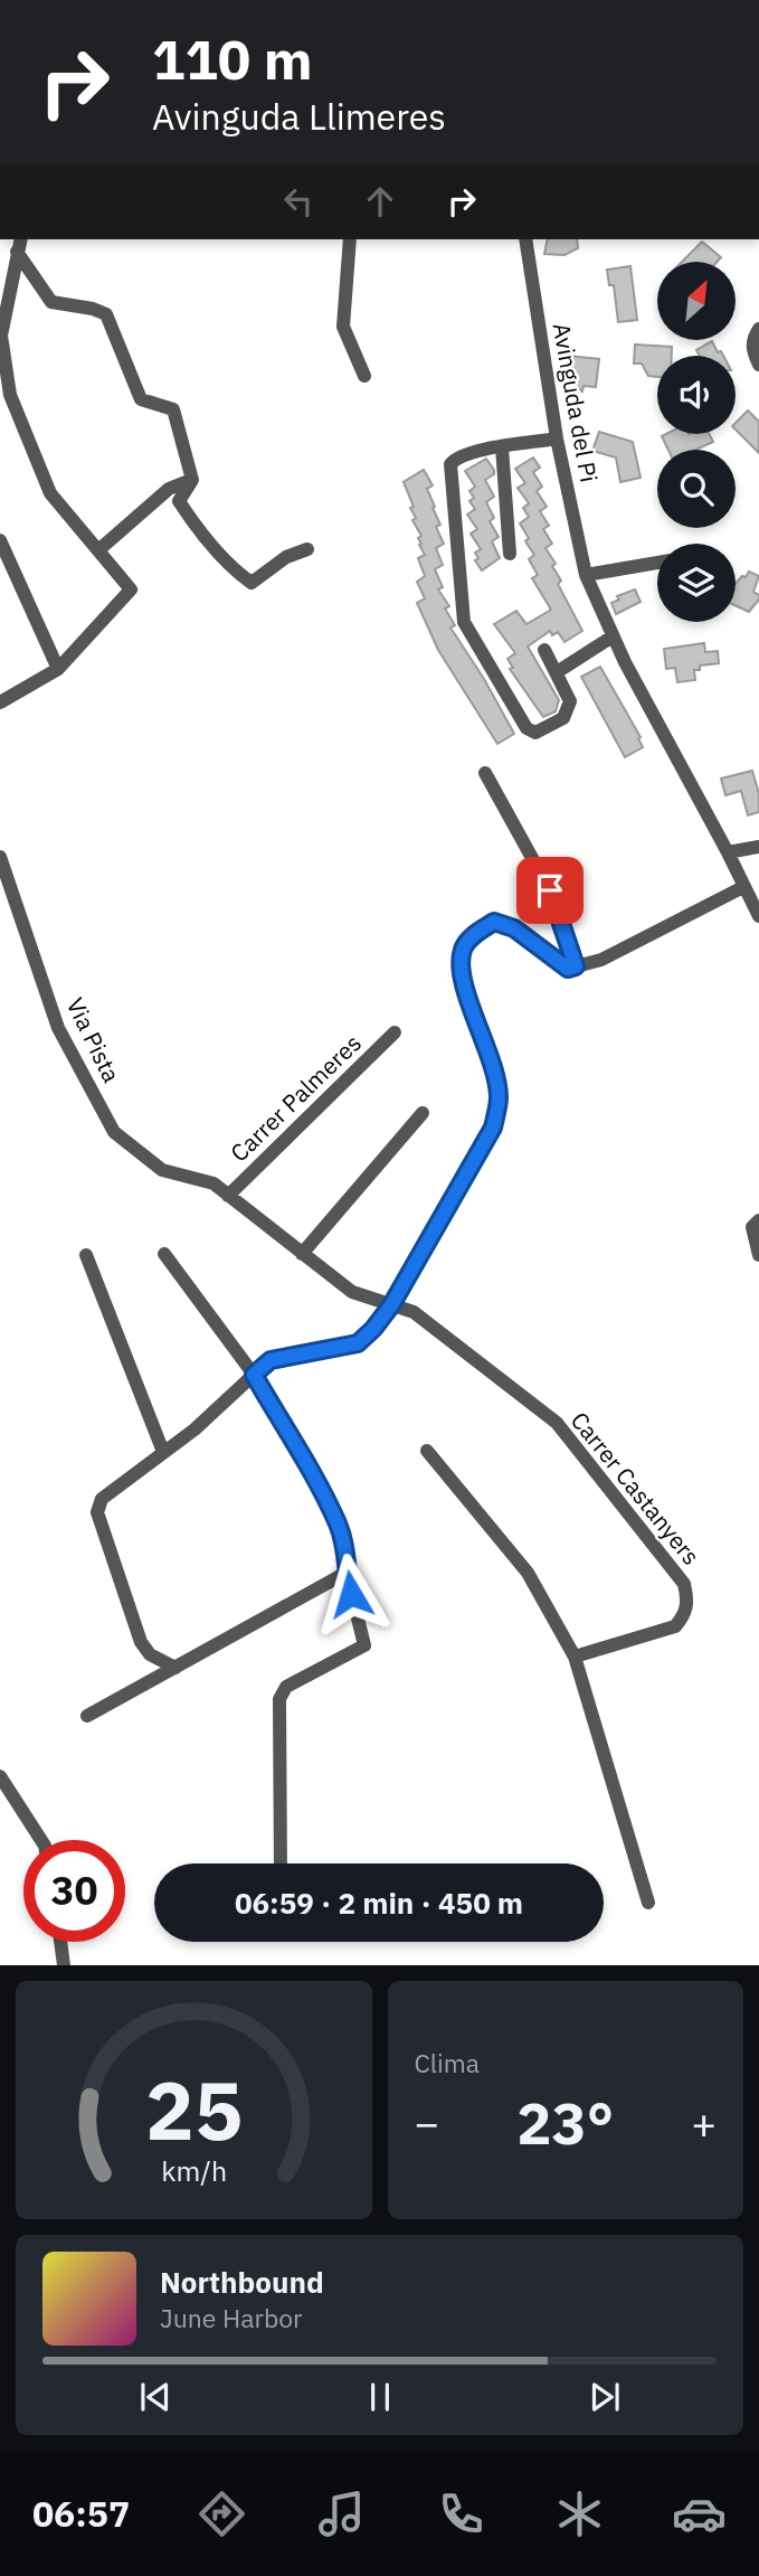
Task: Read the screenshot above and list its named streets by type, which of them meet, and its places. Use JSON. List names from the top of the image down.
{
  "streets": {
    "street": [
      "Avinguda del Pi",
      "Via Pista",
      "Carrer Palmeres",
      "Carrer Castanyers"
    ]
  },
  "crossings": [
    ["Via Pista", "Carrer Palmeres"],
    ["Carrer Palmeres", "Carrer Castanyers"]
  ],
  "north": "top right",
  "page": {
    "turn": ["110 m", "Avinguda Llimeres"],
    "limit": "30",
    "trip": "06:59 · 2 min · 450 m",
    "tile": "Clima",
    "heat": ["−", "23°", "+"],
    "song": ["Northbound", "June Harbor"],
    "tabs": "06:57",
    "gauge": ["25", "km/h"]
  }
}
